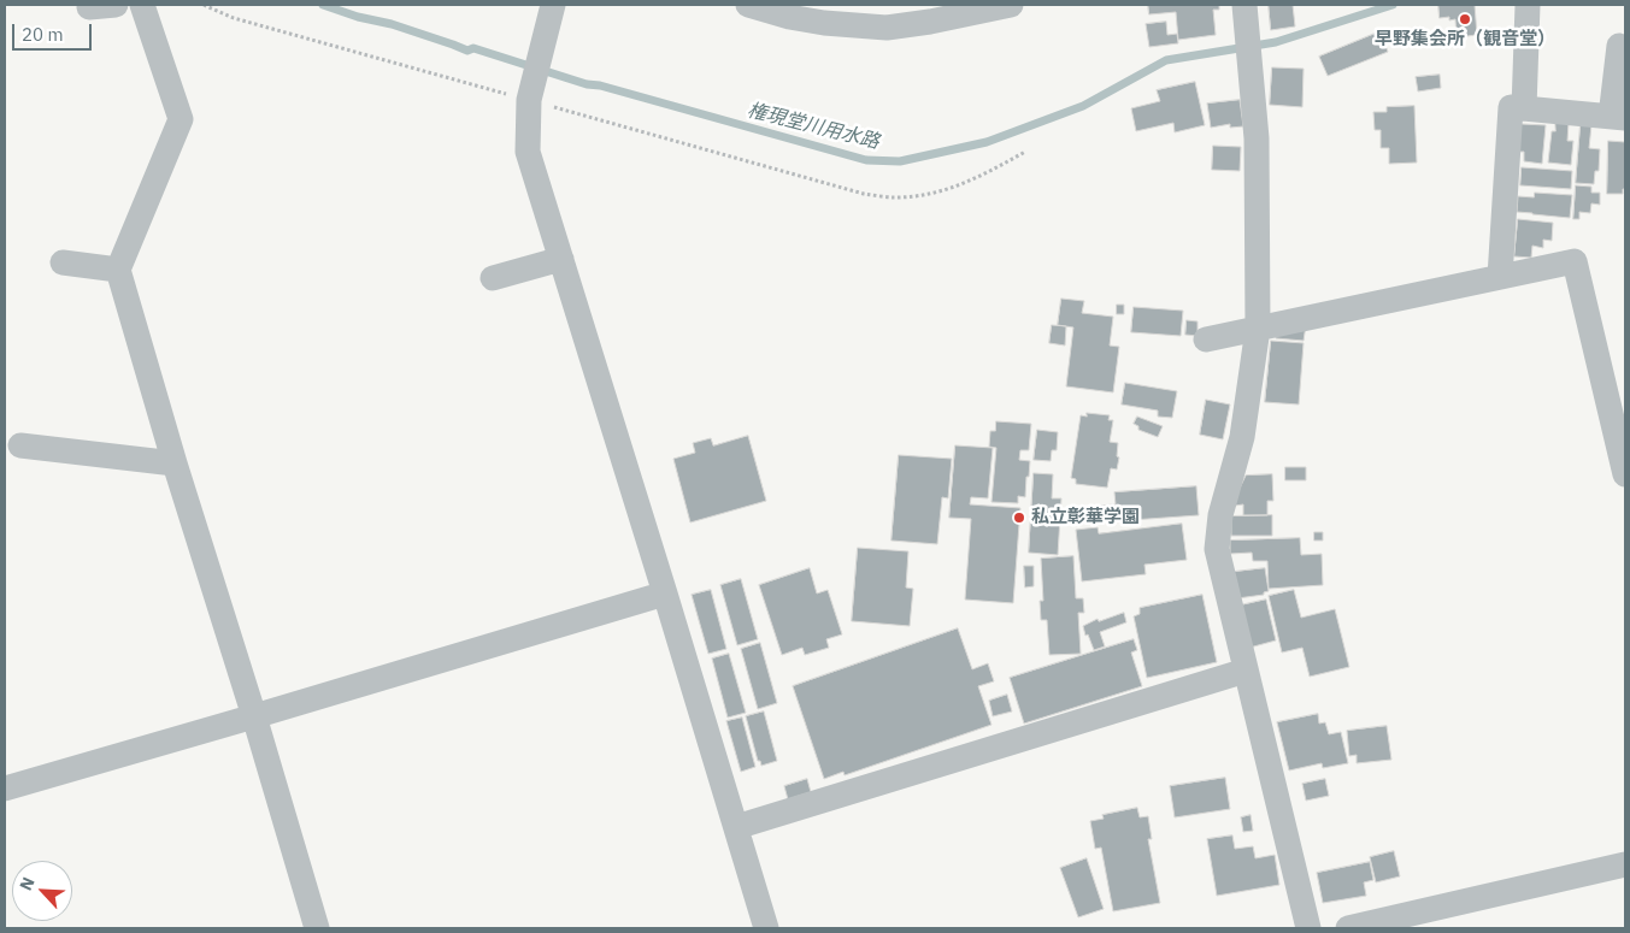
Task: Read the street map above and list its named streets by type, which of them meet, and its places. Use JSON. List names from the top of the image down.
{
  "water": ["権現堂川用水路"],
  "places": ["早野集会所（観音堂）", "私立彰華学園"],
  "scale_bar": "20 m",
  "north": "top left"
}
